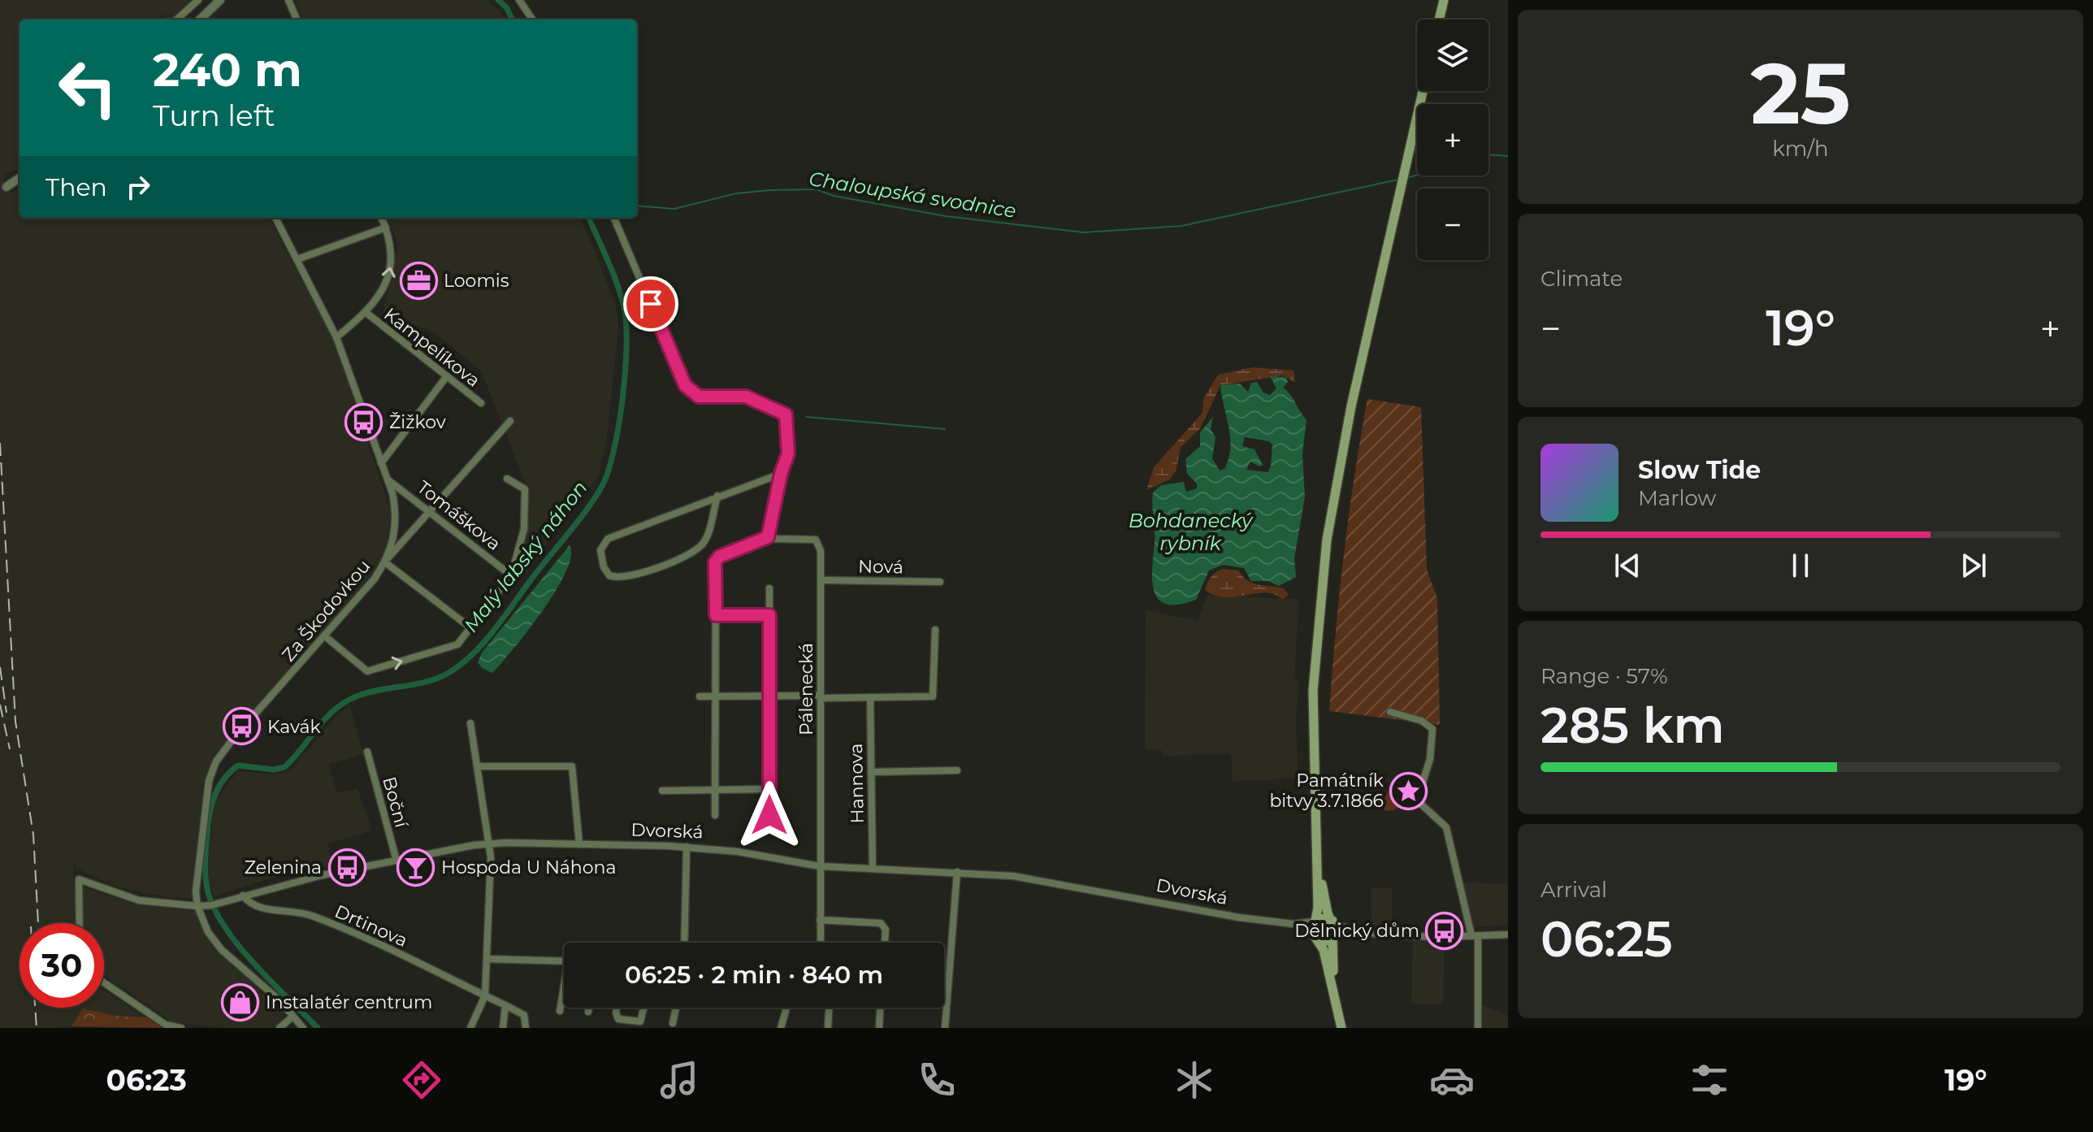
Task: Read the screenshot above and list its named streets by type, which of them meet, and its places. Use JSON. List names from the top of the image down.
{
  "streets": {
    "main road": ["Dvorská"],
    "street": [
      "Kampelíkova",
      "Tomáškova",
      "Nová",
      "Za Škodovkou",
      "Pálenecká",
      "Hannova",
      "Boční",
      "Drtinova"
    ]
  },
  "crossings": [
    ["Kampelíkova", "Za Škodovkou"],
    ["Tomáškova", "Za Škodovkou"],
    ["Nová", "Pálenecká"],
    ["Za Škodovkou", "Dvorská"],
    ["Pálenecká", "Dvorská"],
    ["Hannova", "Dvorská"],
    ["Boční", "Dvorská"],
    ["Dvorská", "Drtinova"]
  ],
  "water": ["Chaloupská svodnice", "Bohdanecký rybník", "Malý labský náhon"],
  "places": {
    "office": ["Loomis"],
    "bus stop": [
      "Žižkov",
      "Kavák",
      "Zelenina",
      "Dělnický dům"
    ],
    "place": ["Památník bitvy 3.7.1866"],
    "bar": ["Hospoda U Náhona"],
    "shop": ["Instalatér centrum"]
  },
  "page": {
    "tile": [
      ["25", "km/h"],
      "Climate",
      ["Range · 57%", "285 km"],
      ["Arrival", "06:25"]
    ],
    "map_buttons": ["+", "−"],
    "turn": ["240 m", "Turn left"],
    "then": "Then",
    "heat": ["−", "19°", "+"],
    "song": ["Slow Tide", "Marlow"],
    "limit": "30",
    "trip": "06:25 · 2 min · 840 m",
    "tabs": ["06:23", "19°"]
  }
}
